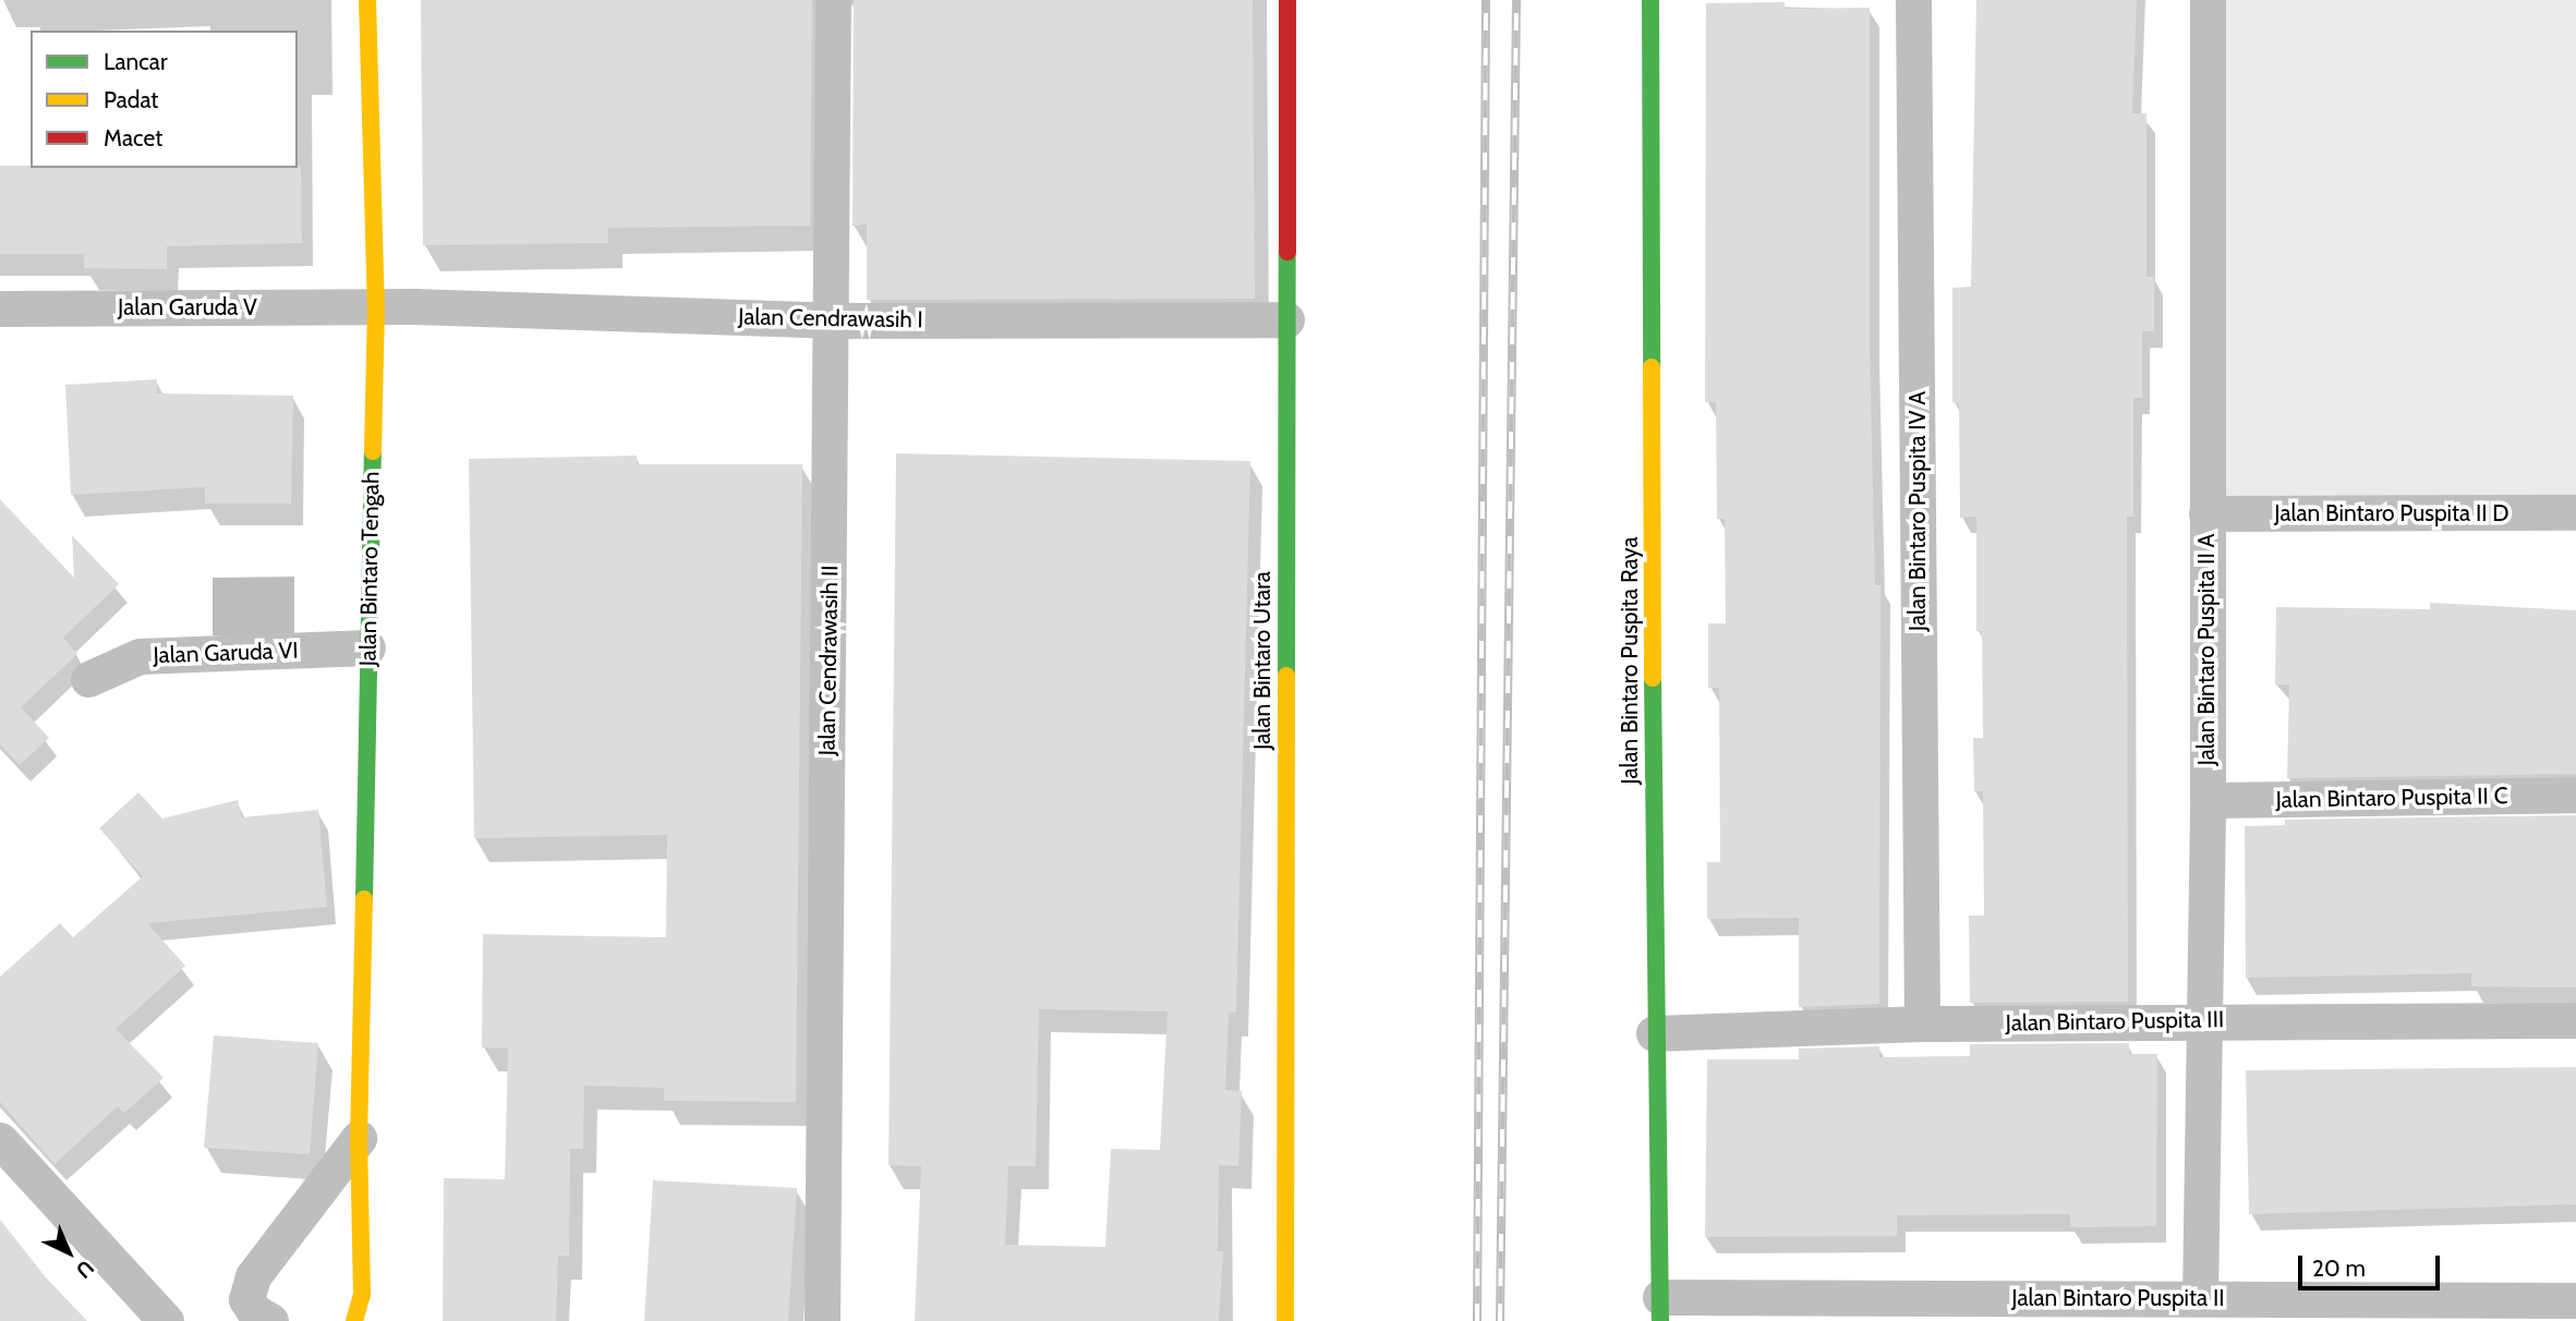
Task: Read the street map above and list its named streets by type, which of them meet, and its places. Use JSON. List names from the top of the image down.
{
  "streets": {
    "street": [
      "Jalan Garuda V",
      "Jalan Cendrawasih I",
      "Jalan Bintaro Puspita IV A",
      "Jalan Bintaro Puspita II D",
      "Jalan Bintaro Tengah",
      "Jalan Bintaro Puspita II A",
      "Jalan Garuda VI",
      "Jalan Cendrawasih II",
      "Jalan Bintaro Utara",
      "Jalan Bintaro Puspita Raya",
      "Jalan Bintaro Puspita II C",
      "Jalan Bintaro Puspita III",
      "Jalan Bintaro Puspita II"
    ]
  },
  "crossings": [
    ["Jalan Garuda V", "Jalan Cendrawasih I"],
    ["Jalan Garuda V", "Jalan Bintaro Tengah"],
    ["Jalan Cendrawasih I", "Jalan Bintaro Tengah"],
    ["Jalan Cendrawasih I", "Jalan Cendrawasih II"],
    ["Jalan Cendrawasih I", "Jalan Bintaro Utara"],
    ["Jalan Bintaro Puspita IV A", "Jalan Bintaro Puspita III"],
    ["Jalan Bintaro Puspita II D", "Jalan Bintaro Puspita II A"],
    ["Jalan Bintaro Tengah", "Jalan Garuda VI"],
    ["Jalan Bintaro Puspita II A", "Jalan Bintaro Puspita II C"],
    ["Jalan Bintaro Puspita II A", "Jalan Bintaro Puspita III"],
    ["Jalan Bintaro Puspita II A", "Jalan Bintaro Puspita II"],
    ["Jalan Bintaro Puspita Raya", "Jalan Bintaro Puspita III"],
    ["Jalan Bintaro Puspita Raya", "Jalan Bintaro Puspita II"]
  ],
  "legend": ["Lancar", "Padat", "Macet"],
  "scale_bar": "20 m",
  "north": "bottom right"
}
